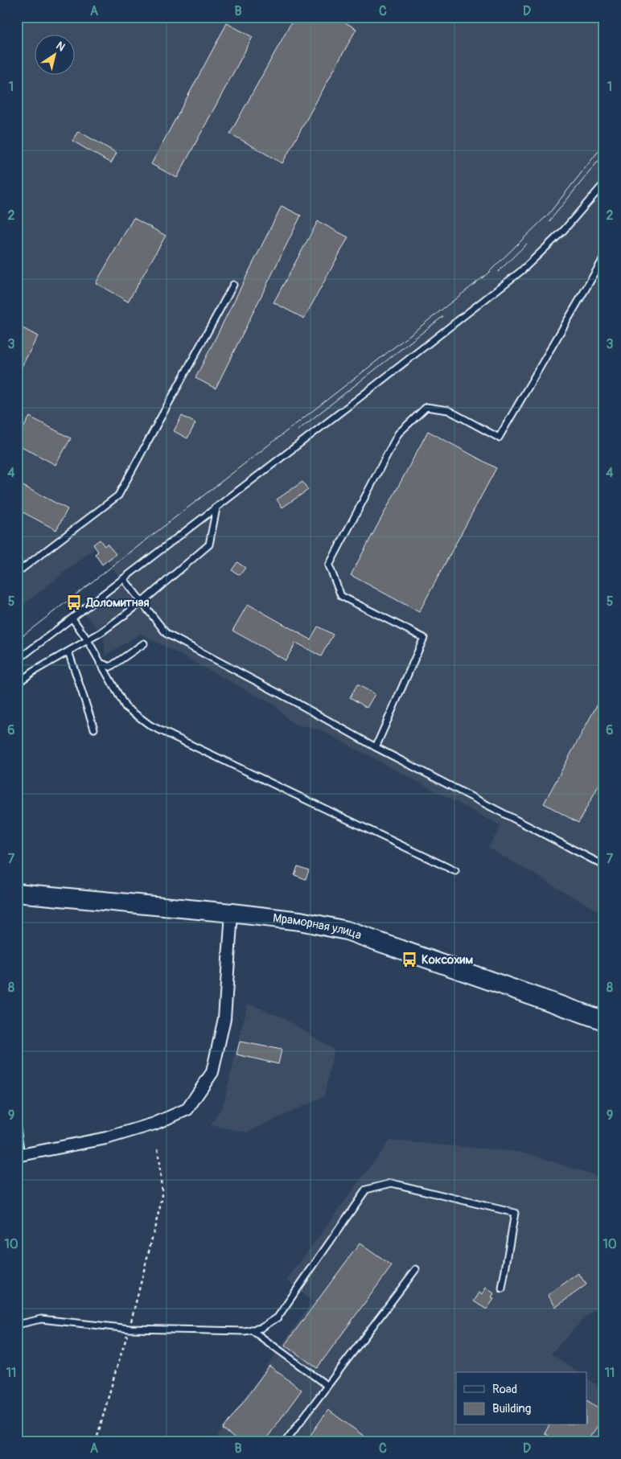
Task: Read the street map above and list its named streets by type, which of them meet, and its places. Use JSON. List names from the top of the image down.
{
  "streets": {
    "main road": ["Мраморная улица"]
  },
  "places": {
    "bus stop": ["Доломитная", "Коксохим"]
  },
  "legend": ["Road", "Building"],
  "north": "top right",
  "grid": {
    "columns": [
      "A",
      "B",
      "C",
      "D"
    ],
    "rows": [
      "1",
      "2",
      "3",
      "4",
      "5",
      "6",
      "7",
      "8",
      "9",
      "10",
      "11"
    ]
  }
}
